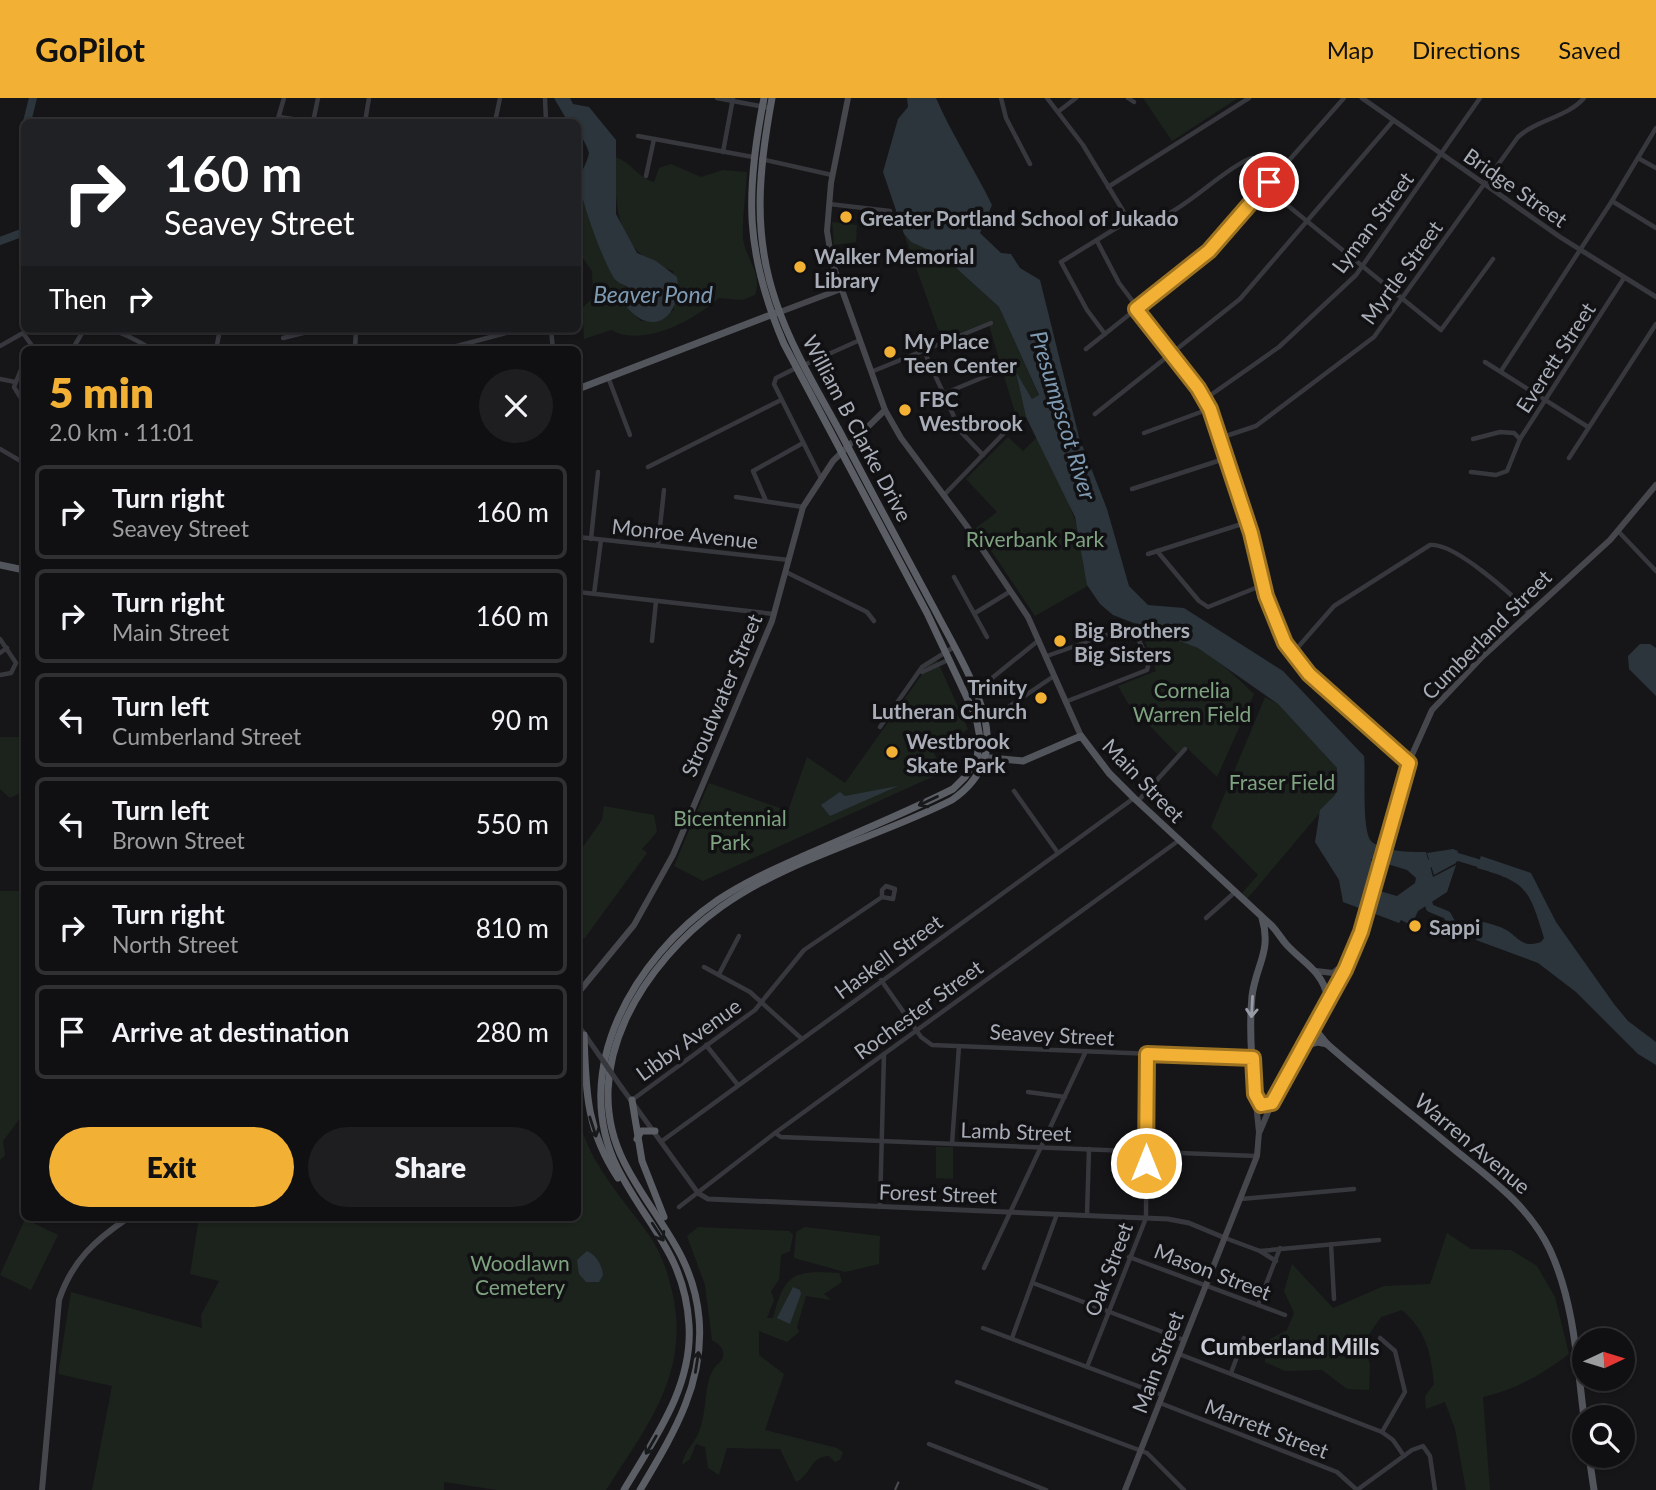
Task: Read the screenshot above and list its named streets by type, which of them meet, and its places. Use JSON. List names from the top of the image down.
{
  "streets": {
    "highway": ["William B Clarke Drive"],
    "main road": [
      "Cumberland Street",
      "Stroudwater Street",
      "Main Street",
      "Warren Avenue"
    ],
    "street": [
      "Bridge Street",
      "Lyman Street",
      "Myrtle Street",
      "Everett Street",
      "Monroe Avenue",
      "Haskell Street",
      "Rochester Street",
      "Seavey Street",
      "Libby Avenue",
      "Lamb Street",
      "Forest Street",
      "Oak Street",
      "Mason Street",
      "Marrett Street"
    ]
  },
  "crossings": [
    ["Bridge Street", "Lyman Street"],
    ["Bridge Street", "Myrtle Street"],
    ["Bridge Street", "Everett Street"],
    ["William B Clarke Drive", "Stroudwater Street"],
    ["Monroe Avenue", "Stroudwater Street"],
    ["Cumberland Street", "Main Street"],
    ["Cumberland Street", "Warren Avenue"],
    ["Stroudwater Street", "Main Street"],
    ["Main Street", "Haskell Street"],
    ["Main Street", "Rochester Street"],
    ["Main Street", "Seavey Street"],
    ["Main Street", "Lamb Street"],
    ["Main Street", "Forest Street"],
    ["Main Street", "Mason Street"],
    ["Main Street", "Marrett Street"],
    ["Rochester Street", "Seavey Street"],
    ["Rochester Street", "Lamb Street"],
    ["Rochester Street", "Forest Street"],
    ["Seavey Street", "Oak Street"],
    ["Lamb Street", "Oak Street"],
    ["Forest Street", "Oak Street"],
    ["Oak Street", "Mason Street"],
    ["Oak Street", "Marrett Street"]
  ],
  "districts": ["Cumberland Mills"],
  "water": ["Beaver Pond", "Presumpscot River"],
  "parks": [
    "Riverbank Park",
    "Cornelia Warren Field",
    "Fraser Field",
    "Bicentennial Park",
    "Woodlawn Cemetery"
  ],
  "places": [
    "Greater Portland School of Jukado",
    "Walker Memorial Library",
    "My Place Teen Center",
    "FBC Westbrook",
    "Big Brothers Big Sisters",
    "Trinity Lutheran Church",
    "Westbrook Skate Park",
    "Sappi"
  ],
  "north": "right",
  "page": {
    "header": "GoPilot",
    "nav": ["Map", "Directions", "Saved"],
    "turn": ["160 m", "Seavey Street"],
    "then": "Then",
    "heading": ["5 min", "2.0 km · 11:01"],
    "list": [
      {
        "name": "Turn right",
        "note": "Seavey Street",
        "value": "160 m"
      },
      {
        "name": "Turn right",
        "note": "Main Street",
        "value": "160 m"
      },
      {
        "name": "Turn left",
        "note": "Cumberland Street",
        "value": "90 m"
      },
      {
        "name": "Turn left",
        "note": "Brown Street",
        "value": "550 m"
      },
      {
        "name": "Turn right",
        "note": "North Street",
        "value": "810 m"
      },
      {
        "name": "Arrive at destination",
        "value": "280 m"
      }
    ],
    "buttons": ["Exit", "Share"]
  }
}
